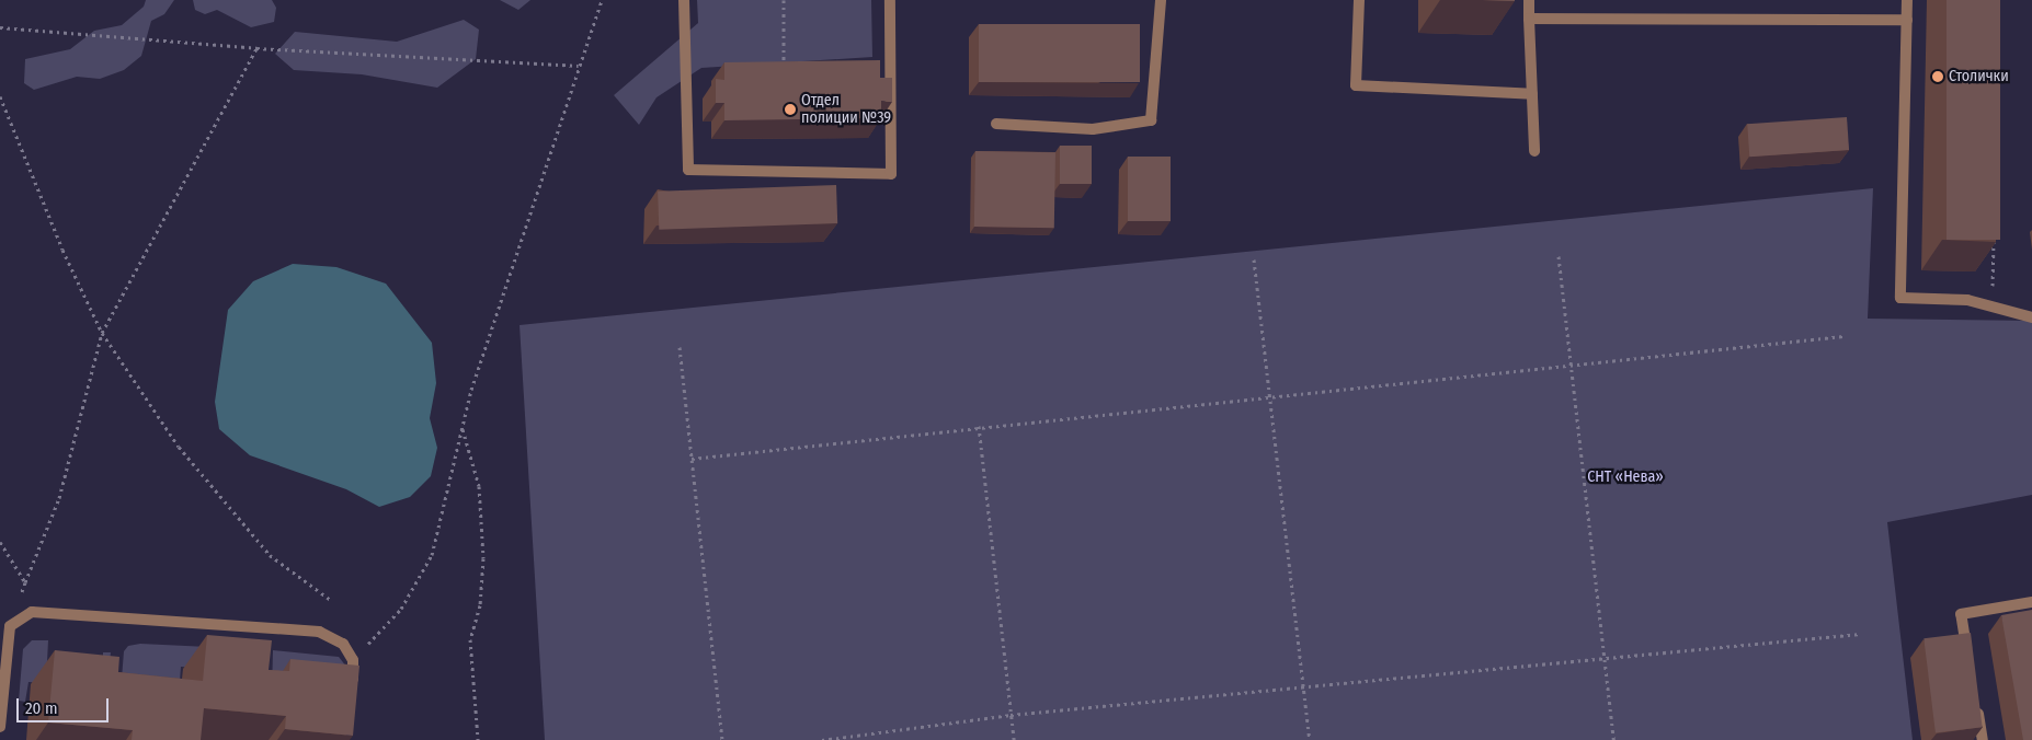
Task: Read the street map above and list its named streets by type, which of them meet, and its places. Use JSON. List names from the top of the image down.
{
  "parks": ["СНТ «Нева»"],
  "places": ["Столички", "Отдел полиции №39"],
  "scale_bar": "20 m"
}
